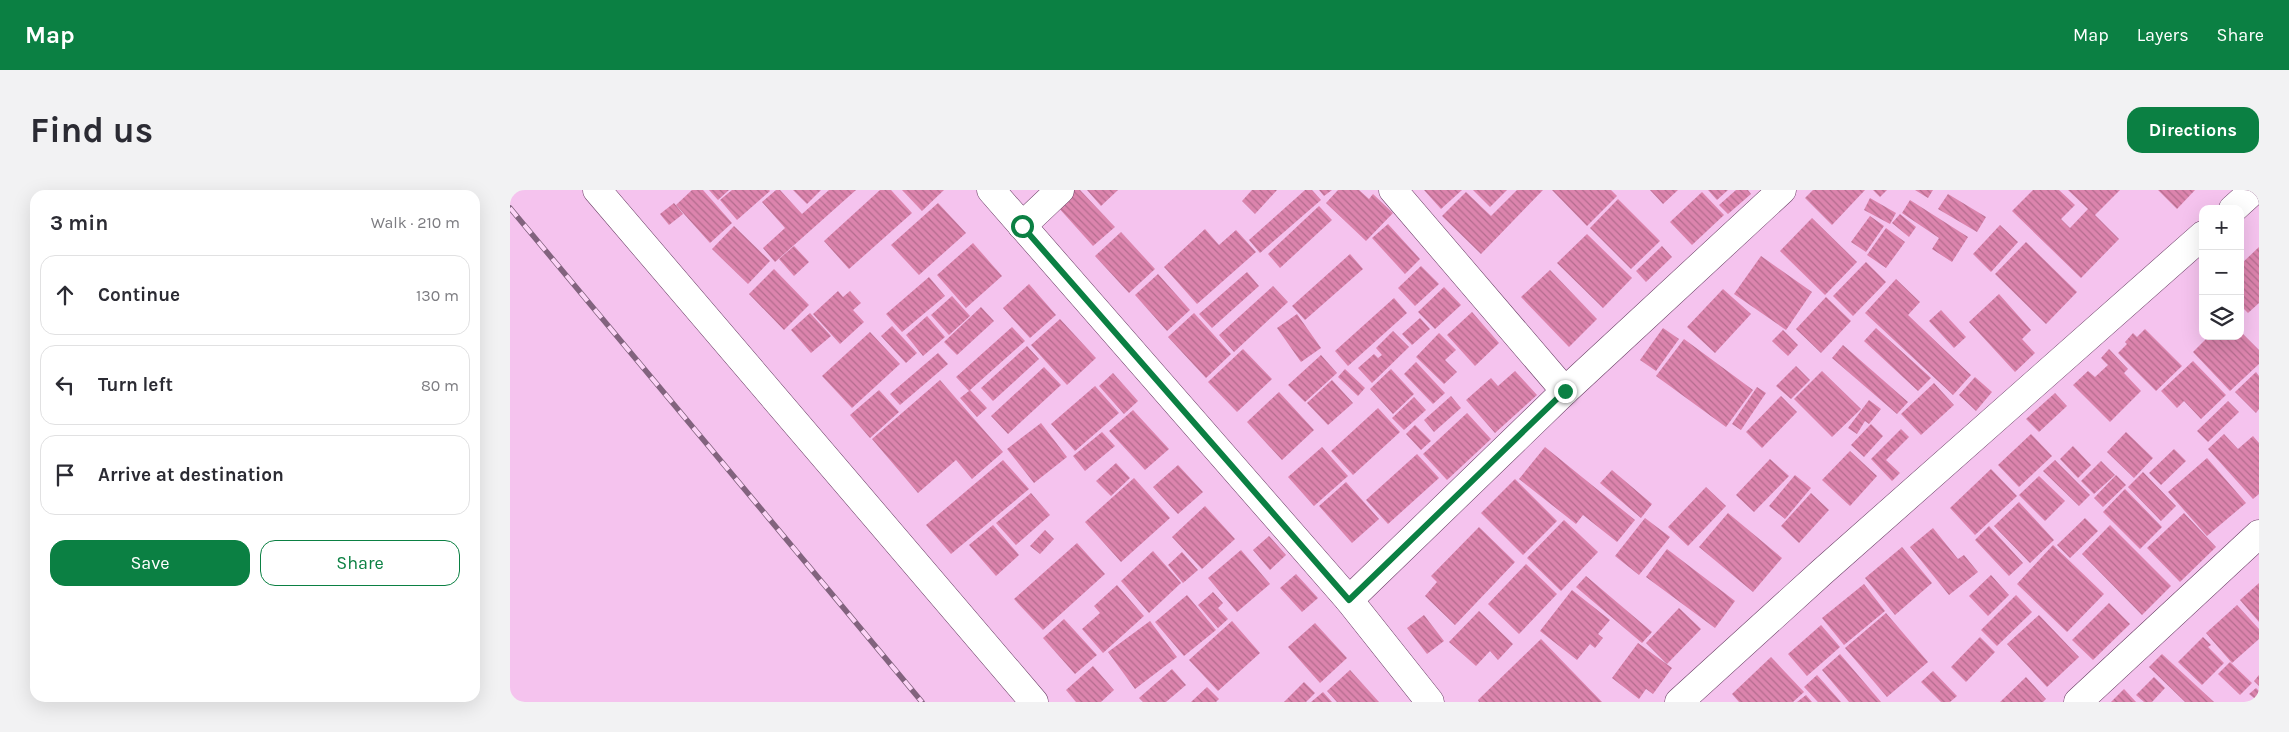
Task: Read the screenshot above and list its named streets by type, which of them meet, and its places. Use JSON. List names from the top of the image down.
{
  "page": {
    "header": "Map",
    "nav": ["Map", "Layers", "Share"],
    "buttons": [
      "Directions",
      ["Save", "Share"]
    ],
    "title": "Find us",
    "heading": ["3 min", "Walk · 210 m"],
    "map_buttons": ["+", "−"],
    "list": [
      ["Continue", "130 m"],
      ["Turn left", "80 m"],
      "Arrive at destination"
    ]
  }
}
